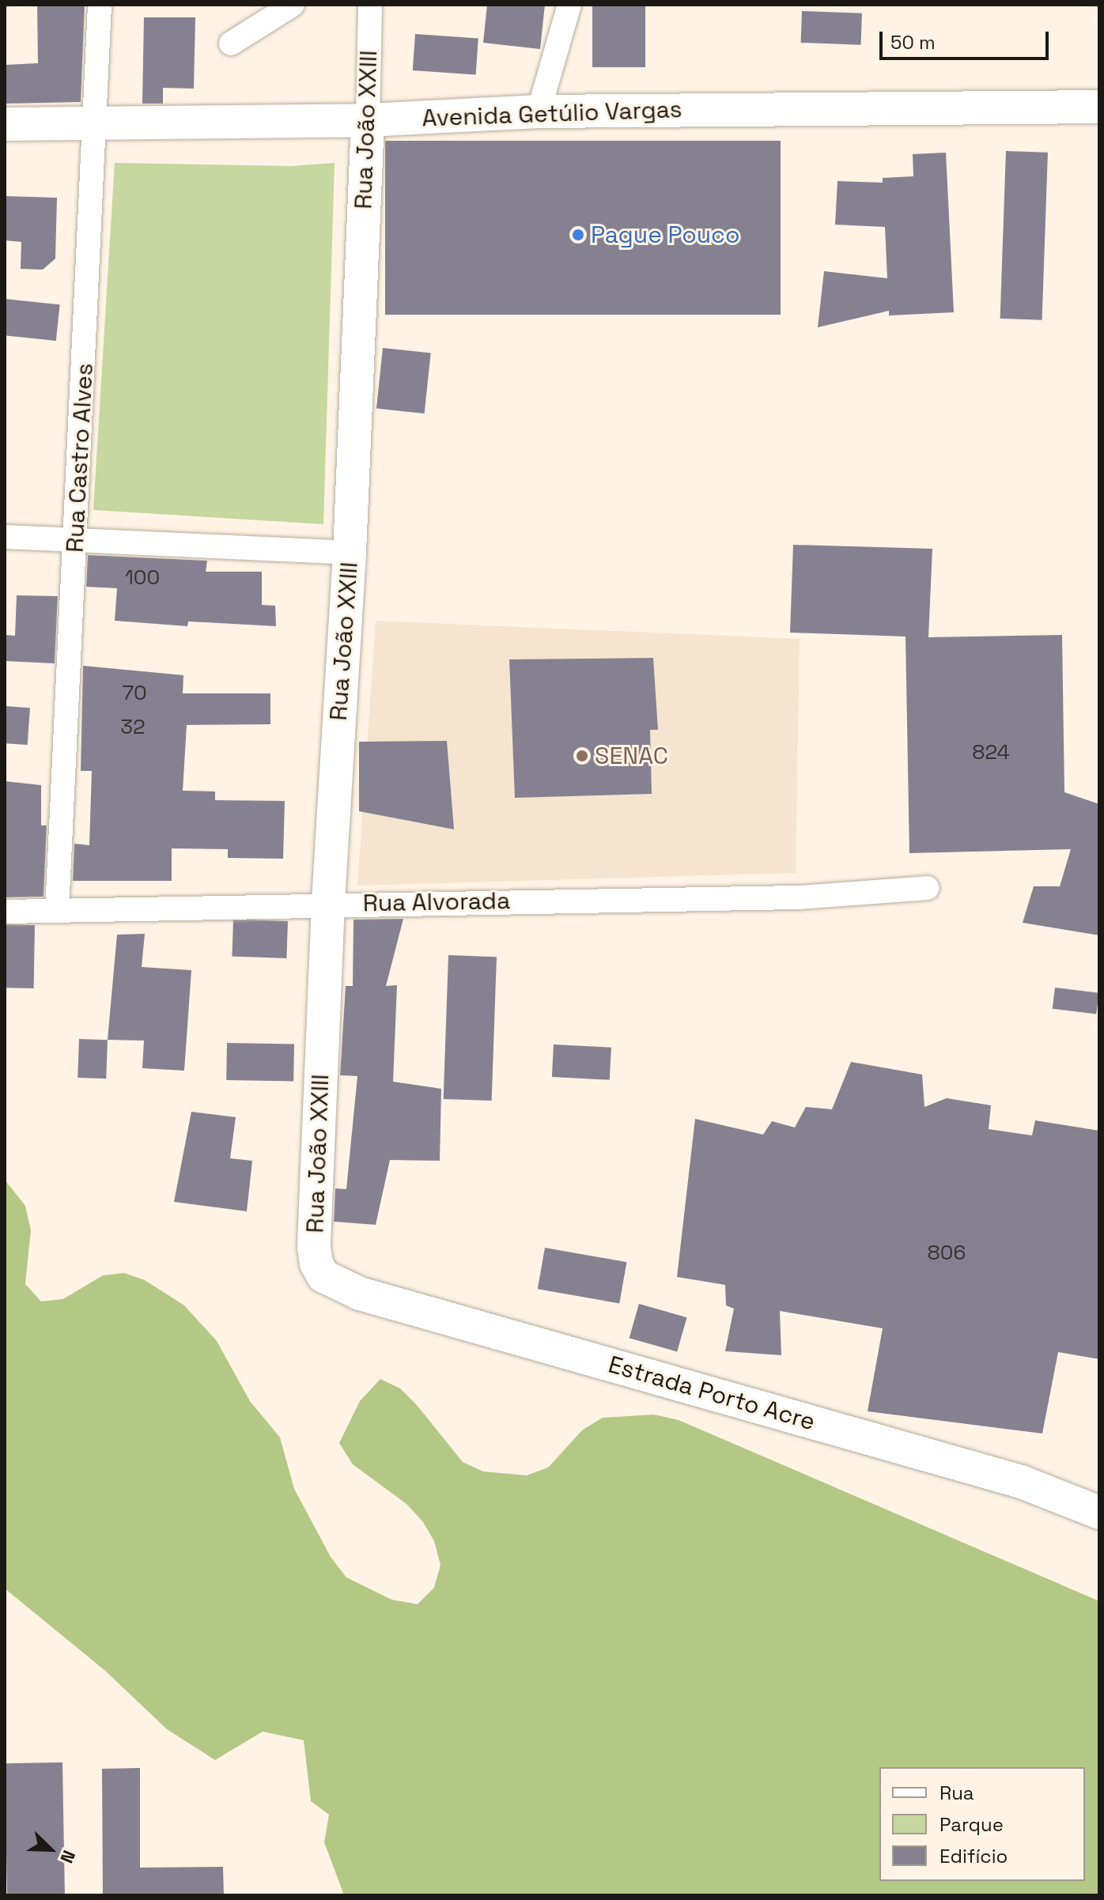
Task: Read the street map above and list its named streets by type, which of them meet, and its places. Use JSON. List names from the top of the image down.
{
  "streets": {
    "street": [
      "Avenida Getúlio Vargas",
      "Rua João XXIII",
      "Rua Castro Alves",
      "Rua Alvorada",
      "Estrada Porto Acre"
    ]
  },
  "crossings": [
    ["Avenida Getúlio Vargas", "Rua João XXIII"],
    ["Avenida Getúlio Vargas", "Rua Castro Alves"],
    ["Rua João XXIII", "Rua Alvorada"],
    ["Rua João XXIII", "Estrada Porto Acre"],
    ["Rua Castro Alves", "Rua Alvorada"]
  ],
  "places": ["Pague Pouco", "SENAC"],
  "house_numbers": [
    "100",
    "70",
    "32",
    "824",
    "806"
  ],
  "legend": ["Rua", "Parque", "Edifício"],
  "scale_bar": "50 m",
  "north": "bottom right"
}
